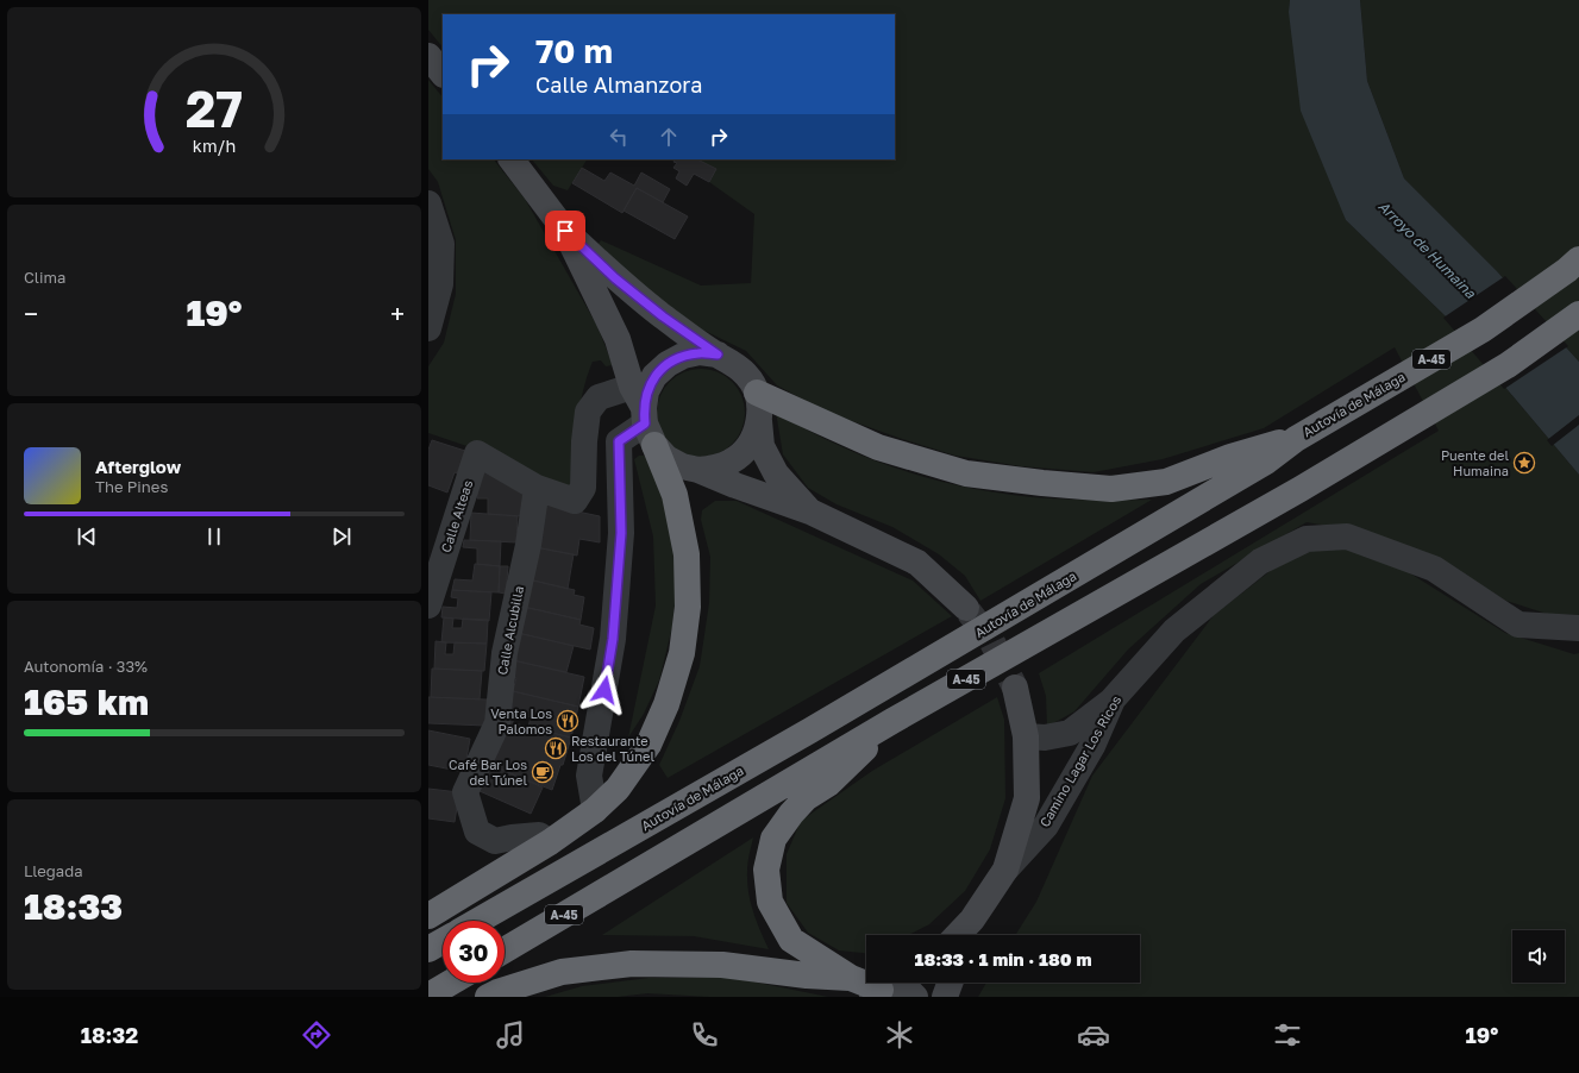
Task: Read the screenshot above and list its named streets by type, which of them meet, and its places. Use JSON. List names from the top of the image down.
{
  "streets": {
    "highway": ["A-45", "Autovía de Málaga"],
    "street": ["Calle Alteas", "Calle Alcubilla", "Camino Lagar Los Ricos"]
  },
  "crossings": [
    ["Calle Alteas", "Calle Alcubilla"]
  ],
  "water": ["Arroyo de Humaina"],
  "places": {
    "place": ["Puente del Humaina"],
    "restaurant": ["Venta Los Palomos", "Restaurante Los del Túnel"],
    "cafe": ["Café Bar Los del Túnel"]
  },
  "page": {
    "turn": ["70 m", "Calle Almanzora"],
    "tile": [
      "Clima",
      ["Autonomía · 33%", "165 km"],
      ["Llegada", "18:33"]
    ],
    "heat": ["−", "19°", "+"],
    "song": ["Afterglow", "The Pines"],
    "limit": "30",
    "trip": "18:33 · 1 min · 180 m",
    "tabs": ["18:32", "19°"],
    "gauge": ["27", "km/h"]
  }
}
